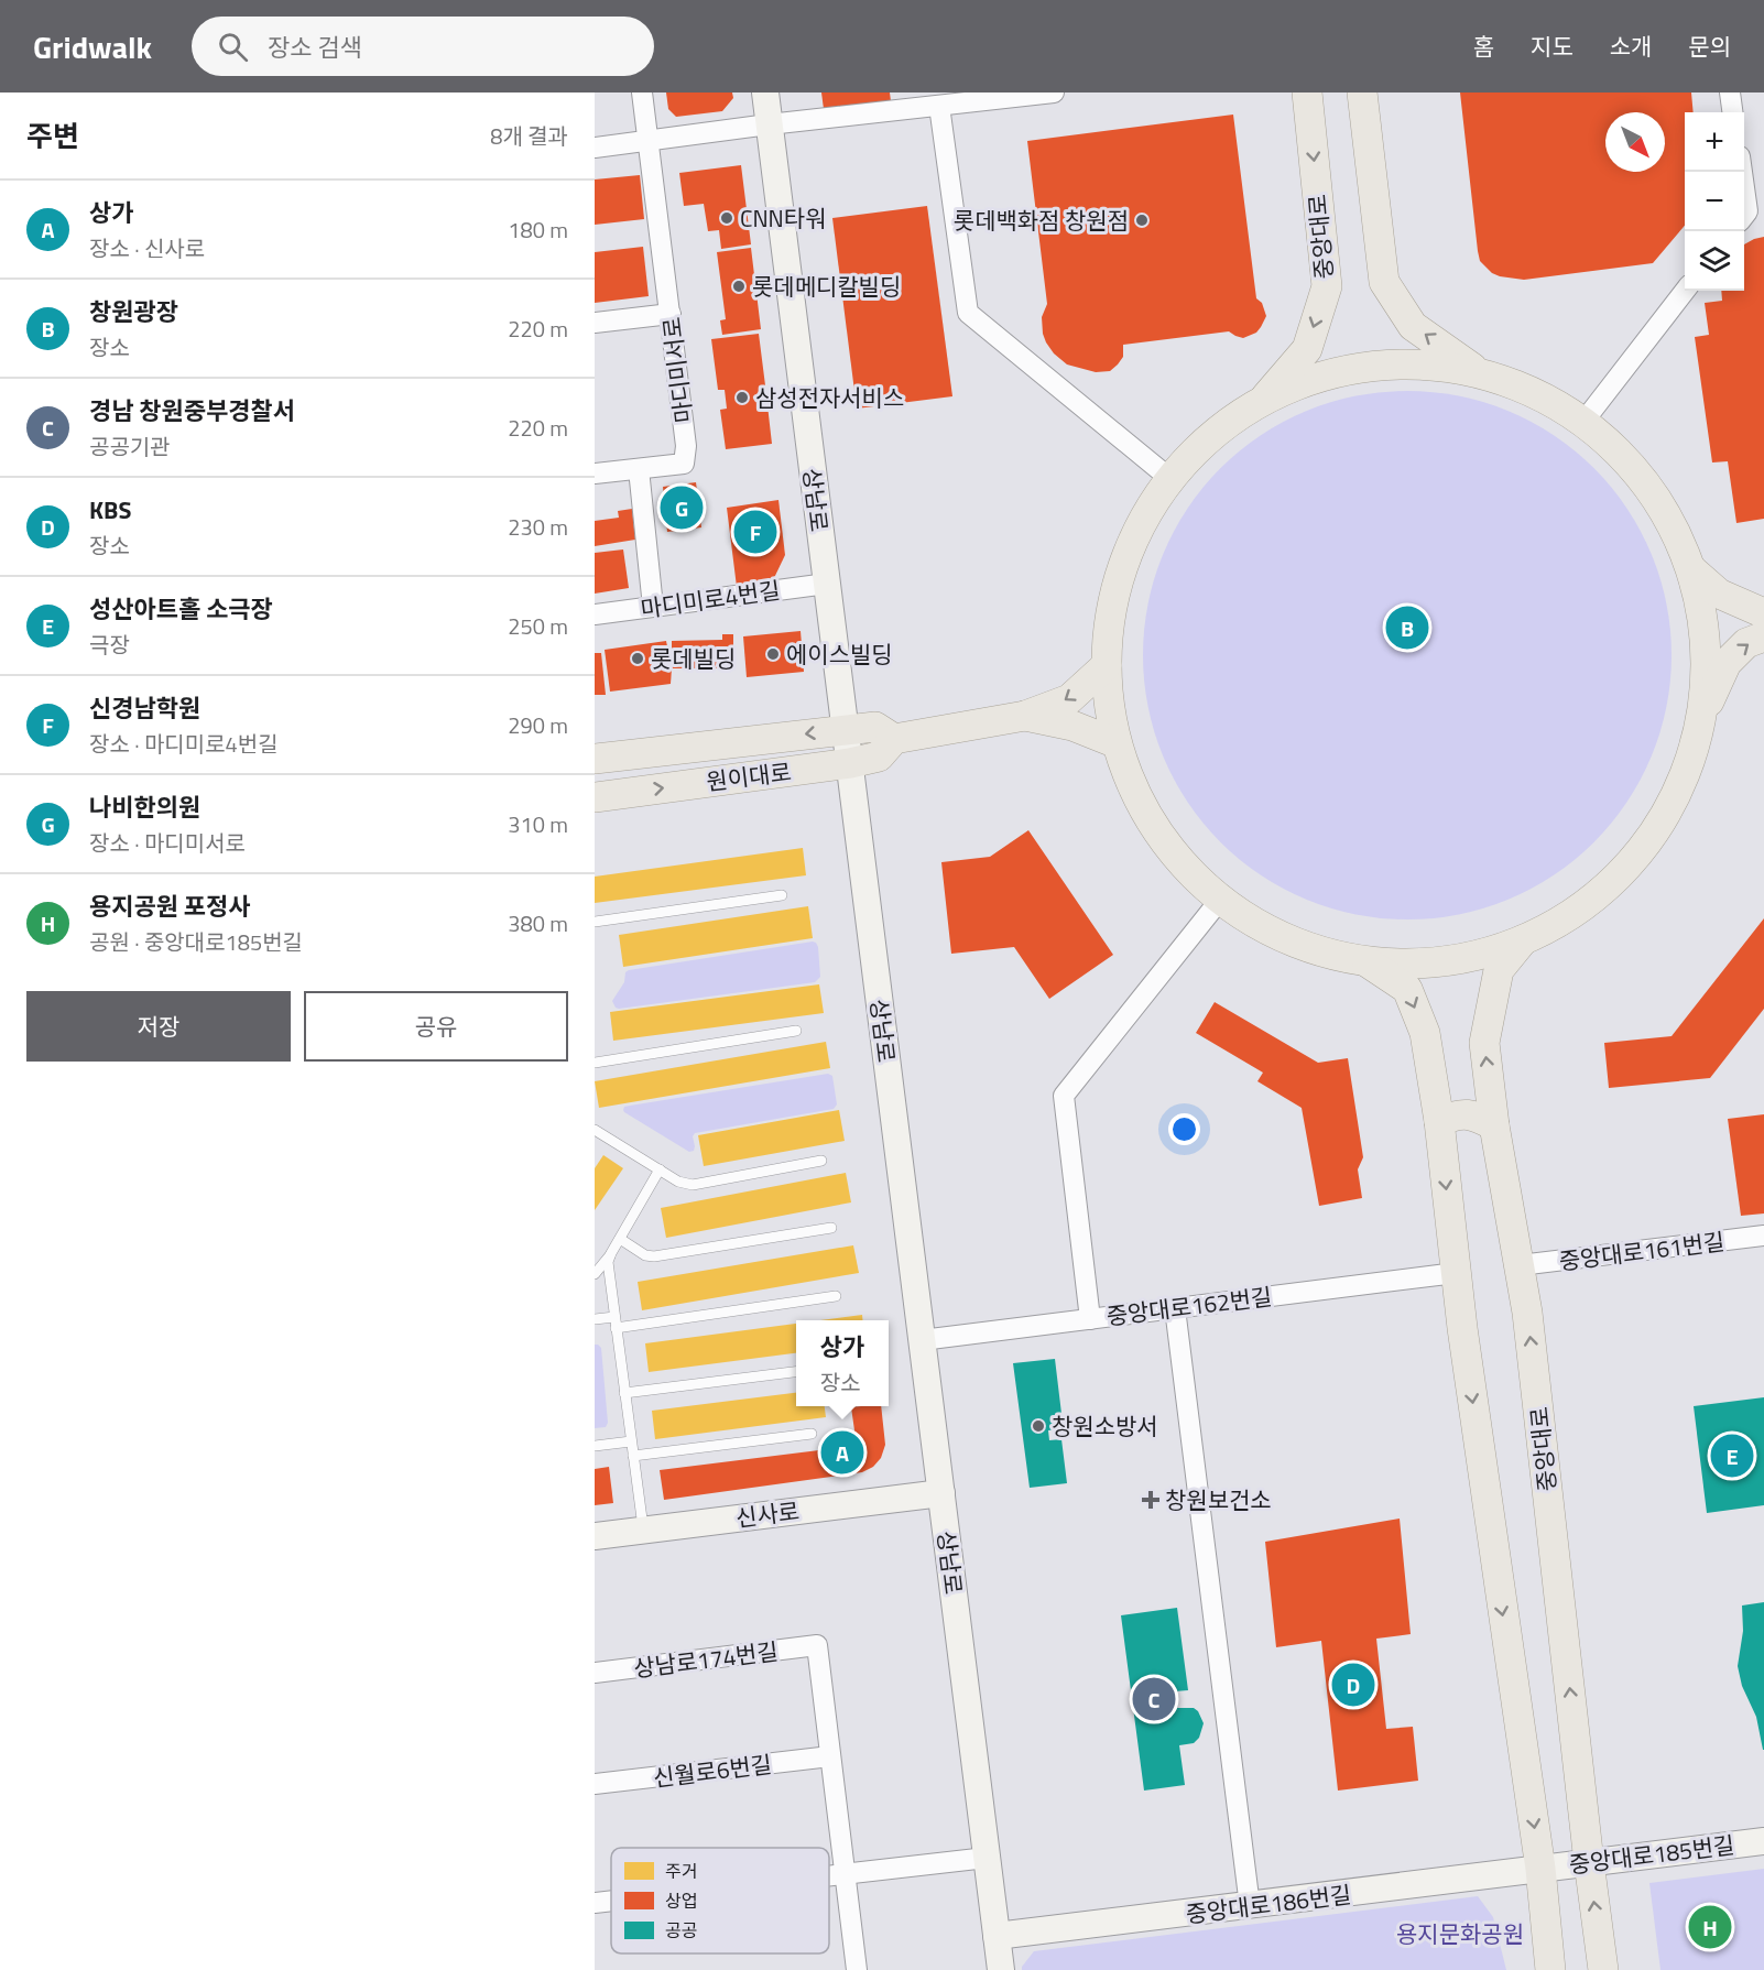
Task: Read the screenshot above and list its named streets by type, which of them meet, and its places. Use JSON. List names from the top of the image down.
{
  "streets": {
    "main road": [
      "중앙대로",
      "상남로",
      "원이대로",
      "신사로",
      "중앙대로185번길",
      "중앙대로186번길"
    ],
    "street": [
      "마디미서로",
      "마디미로4번길",
      "중앙대로161번길",
      "중앙대로162번길",
      "상남로174번길",
      "신월로6번길"
    ]
  },
  "crossings": [
    ["중앙대로", "중앙대로161번길"],
    ["중앙대로", "중앙대로185번길"],
    ["상남로", "마디미로4번길"],
    ["상남로", "원이대로"],
    ["상남로", "중앙대로162번길"],
    ["상남로", "신사로"],
    ["상남로", "중앙대로186번길"],
    ["상남로174번길", "신월로6번길"],
    ["중앙대로185번길", "중앙대로186번길"]
  ],
  "parks": ["용지문화공원"],
  "places": {
    "other": [
      "CNN타워",
      "롯데백화점 창원점",
      "롯데메디칼빌딩",
      "삼성전자서비스",
      "에이스빌딩",
      "롯데빌딩",
      "창원소방서"
    ],
    "health": ["창원보건소"]
  },
  "legend": ["주거", "상업", "공공"],
  "north": "bottom right",
  "page": {
    "header": "Gridwalk",
    "search": "장소 검색",
    "nav": [
      "홈",
      "지도",
      "소개",
      "문의"
    ],
    "heading": ["주변", "8개 결과"],
    "map_buttons": ["+", "−"],
    "list": [
      {
        "mark": "A",
        "name": "상가",
        "note": "장소 · 신사로",
        "value": "180 m"
      },
      {
        "mark": "B",
        "name": "창원광장",
        "note": "장소",
        "value": "220 m"
      },
      {
        "mark": "C",
        "name": "경남 창원중부경찰서",
        "note": "공공기관",
        "value": "220 m"
      },
      {
        "mark": "D",
        "name": "KBS",
        "note": "장소",
        "value": "230 m"
      },
      {
        "mark": "E",
        "name": "성산아트홀 소극장",
        "note": "극장",
        "value": "250 m"
      },
      {
        "mark": "F",
        "name": "신경남학원",
        "note": "장소 · 마디미로4번길",
        "value": "290 m"
      },
      {
        "mark": "G",
        "name": "나비한의원",
        "note": "장소 · 마디미서로",
        "value": "310 m"
      },
      {
        "mark": "H",
        "name": "용지공원 포정사",
        "note": "공원 · 중앙대로185번길",
        "value": "380 m"
      }
    ],
    "pins": [
      "G",
      "F",
      "B",
      "A",
      "E",
      "D",
      "C",
      "H"
    ],
    "buttons": ["저장", "공유"],
    "popup": ["상가", "장소"]
  }
}
